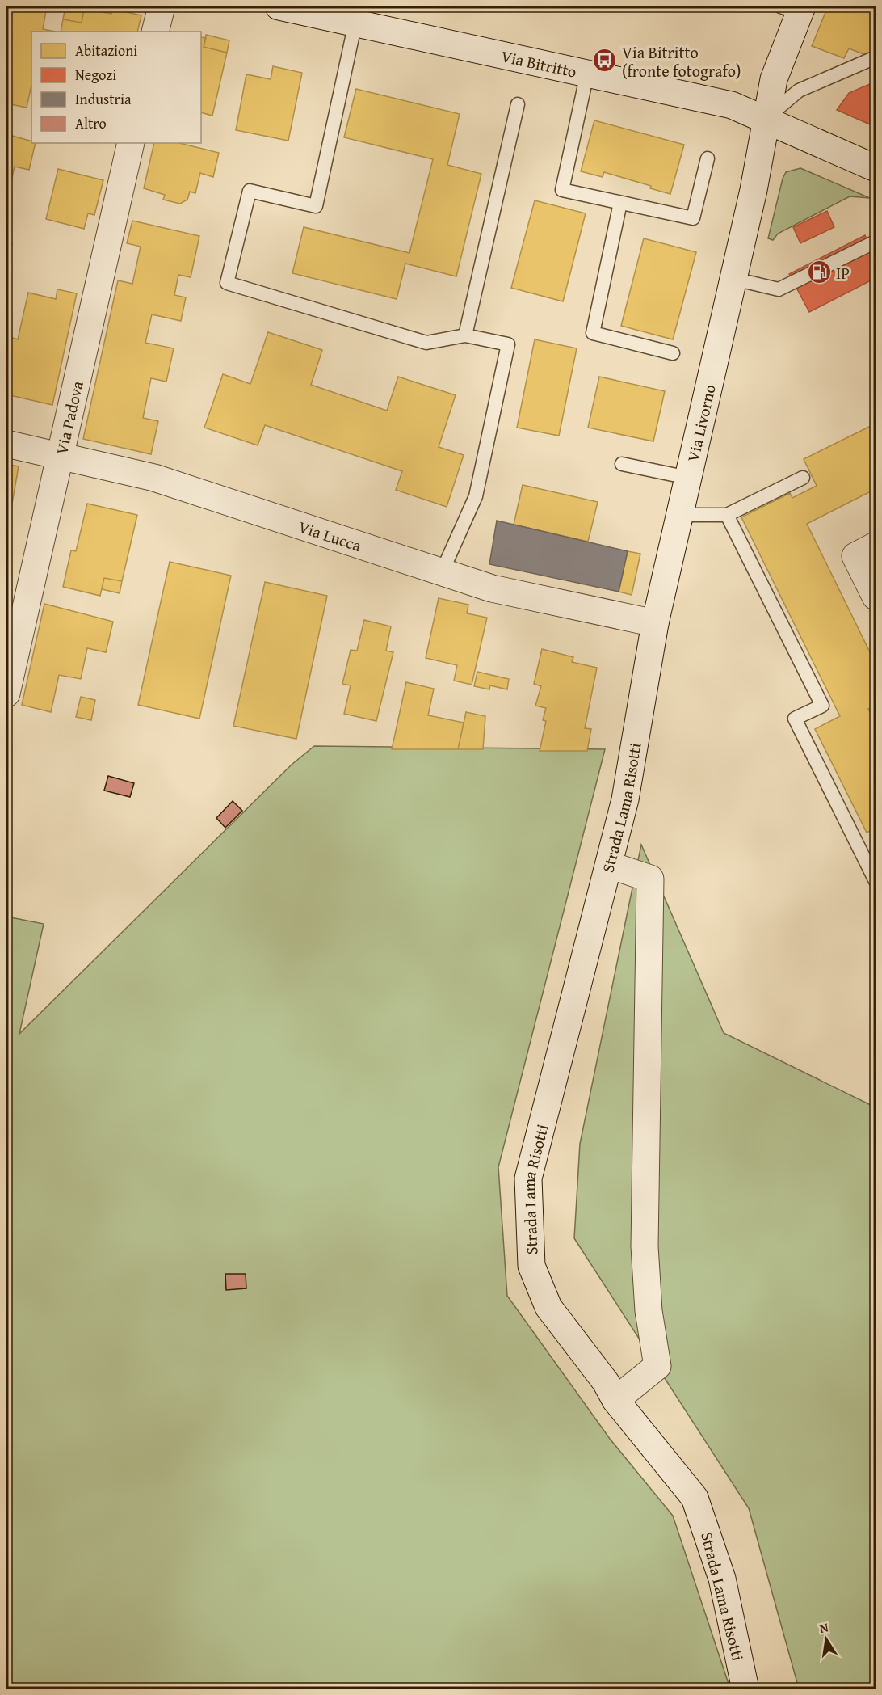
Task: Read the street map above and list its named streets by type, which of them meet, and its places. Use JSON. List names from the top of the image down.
{
  "streets": {
    "street": [
      "Via Bitritto",
      "Via Padova",
      "Via Livorno",
      "Via Lucca",
      "Strada Lama Risotti"
    ]
  },
  "crossings": [
    ["Via Bitritto", "Via Livorno"],
    ["Via Padova", "Via Lucca"],
    ["Via Livorno", "Via Lucca"],
    ["Via Livorno", "Strada Lama Risotti"]
  ],
  "places": {
    "bus stop": ["Via Bitritto (fronte fotografo)"],
    "fuel station": ["IP"]
  },
  "legend": [
    "Abitazioni",
    "Negozi",
    "Industria",
    "Altro"
  ],
  "north": "top"
}
